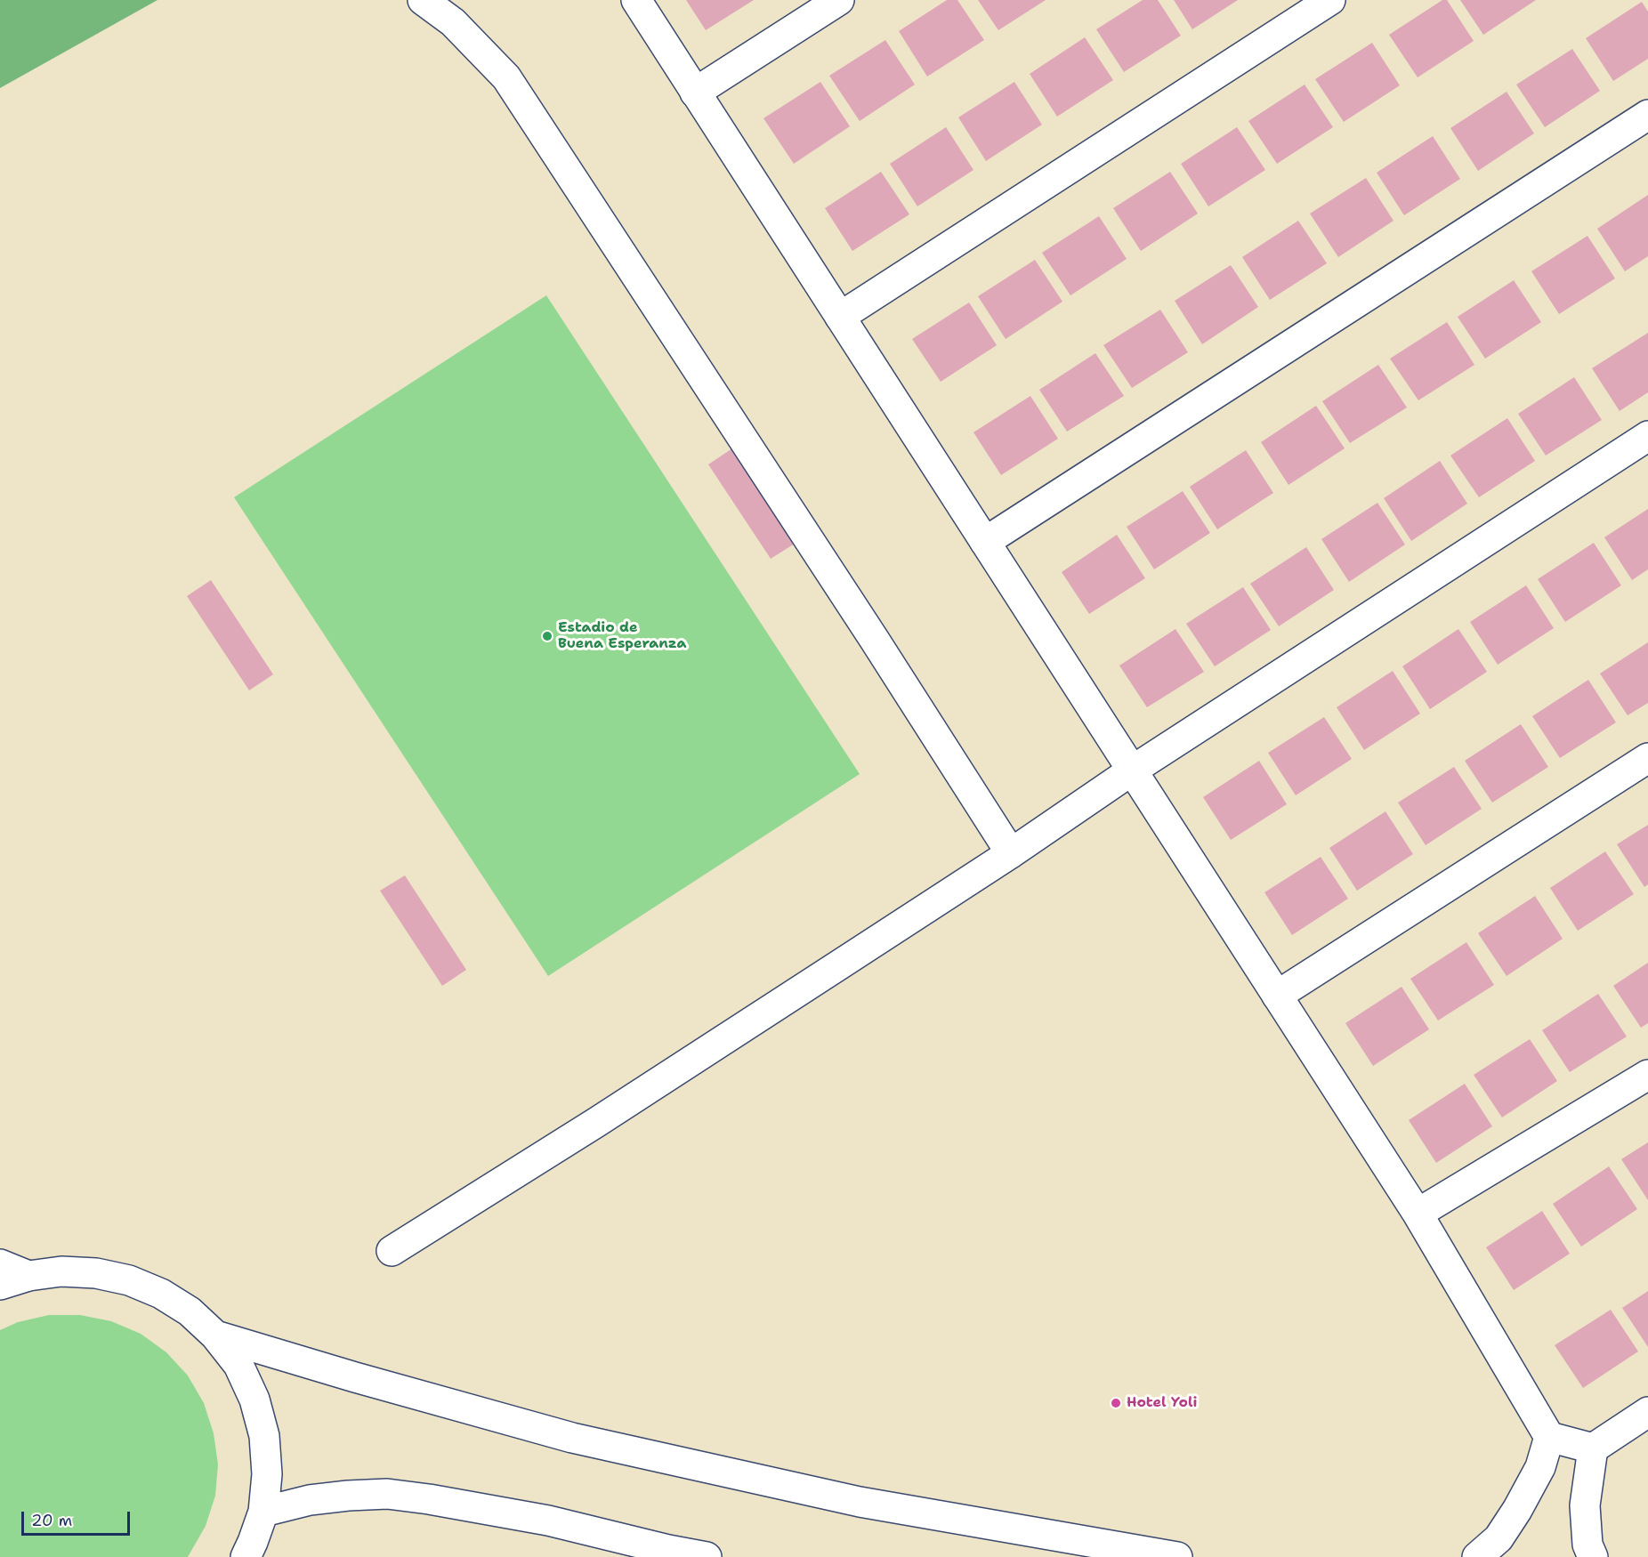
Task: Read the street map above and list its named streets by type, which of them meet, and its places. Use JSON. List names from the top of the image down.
{
  "places": ["Estadio de Buena Esperanza", "Hotel Yoli"],
  "scale_bar": "20 m"
}
